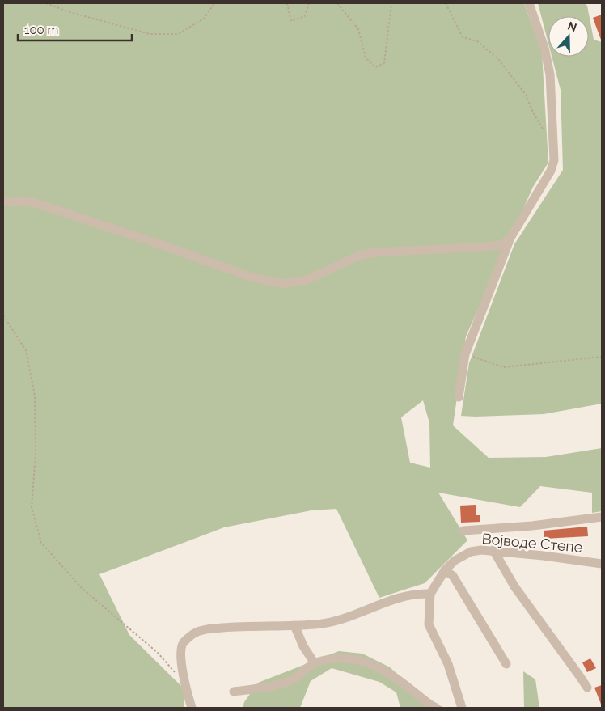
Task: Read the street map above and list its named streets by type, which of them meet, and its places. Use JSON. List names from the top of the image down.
{
  "streets": {
    "street": ["Војводе Степе"]
  },
  "scale_bar": "100 m",
  "north": "top"
}
